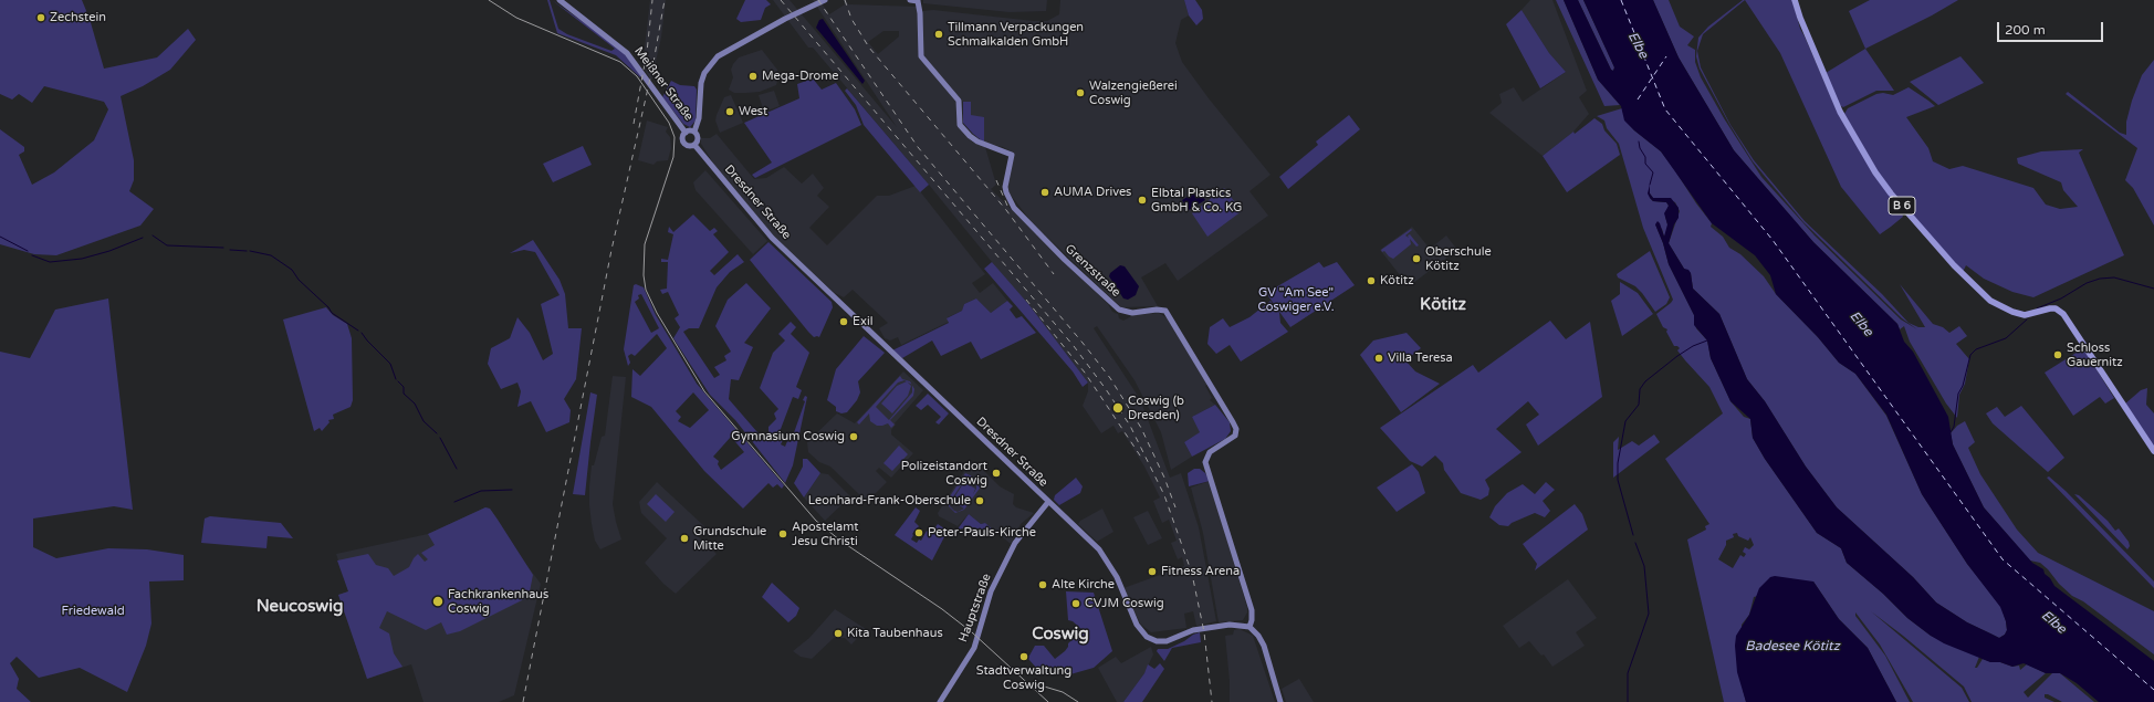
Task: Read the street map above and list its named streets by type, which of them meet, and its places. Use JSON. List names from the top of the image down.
{
  "streets": {
    "main road": [
      "Meißner Straße",
      "Dresdner Straße",
      "B 6",
      "Grenzstraße",
      "Hauptstraße"
    ]
  },
  "crossings": [
    ["Meißner Straße", "Dresdner Straße"],
    ["Dresdner Straße", "Grenzstraße"],
    ["Dresdner Straße", "Hauptstraße"]
  ],
  "districts": ["Kötitz", "Neucoswig", "Coswig"],
  "water": ["Elbe", "Badesee Kötitz"],
  "parks": ["GV \"Am See\" Coswiger e.V.", "Friedewald"],
  "places": [
    "Zechstein",
    "Tillmann Verpackungen Schmalkalden GmbH",
    "Mega-Drome",
    "Walzengießerei Coswig",
    "West",
    "AUMA Drives",
    "Elbtal Plastics GmbH & Co. KG",
    "Oberschule Kötitz",
    "Kötitz",
    "Exil",
    "Schloss Gauernitz",
    "Villa Teresa",
    "Coswig (b Dresden)",
    "Gymnasium Coswig",
    "Polizeistandort Coswig",
    "Leonhard-Frank-Oberschule",
    "Peter-Pauls-Kirche",
    "Apostelamt Jesu Christi",
    "Grundschule Mitte",
    "Fitness Arena",
    "Alte Kirche",
    "Fachkrankenhaus Coswig",
    "CVJM Coswig",
    "Kita Taubenhaus",
    "Stadtverwaltung Coswig"
  ],
  "scale_bar": "200 m"
}
